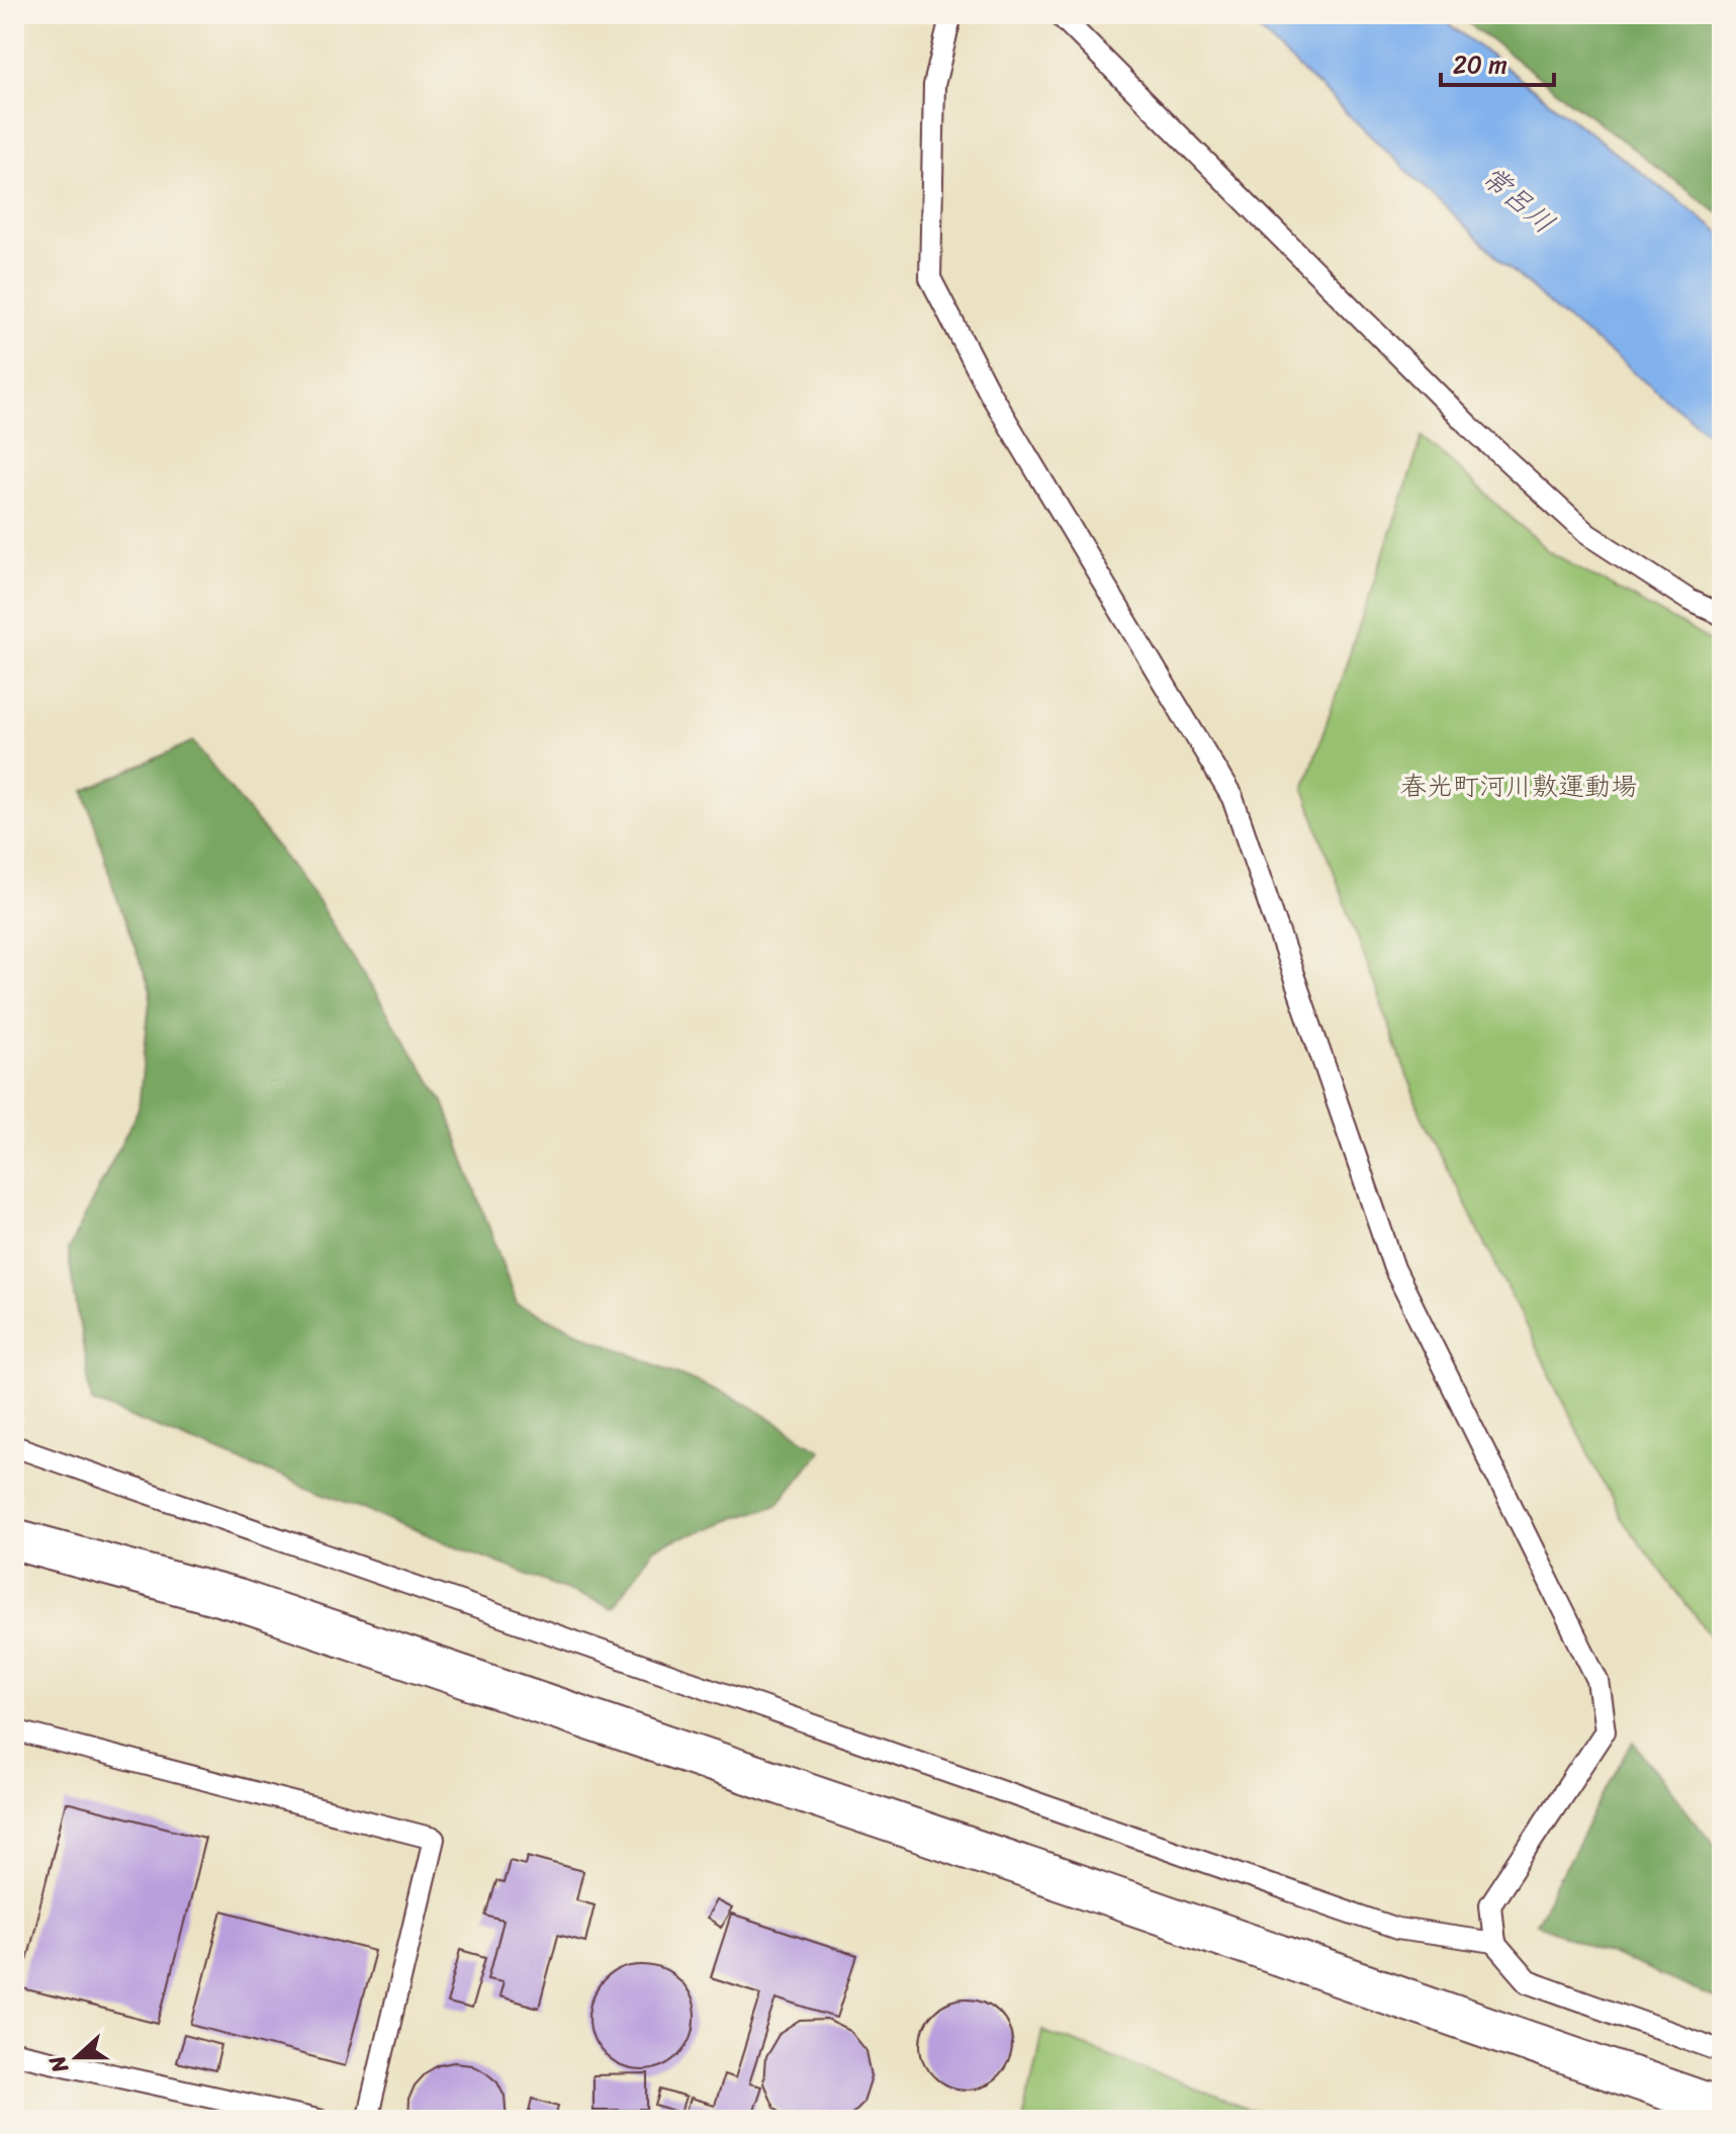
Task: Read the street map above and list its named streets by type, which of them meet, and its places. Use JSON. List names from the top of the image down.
{
  "water": ["常呂川"],
  "parks": ["春光町河川敷運動場"],
  "scale_bar": "20 m",
  "north": "left"
}
